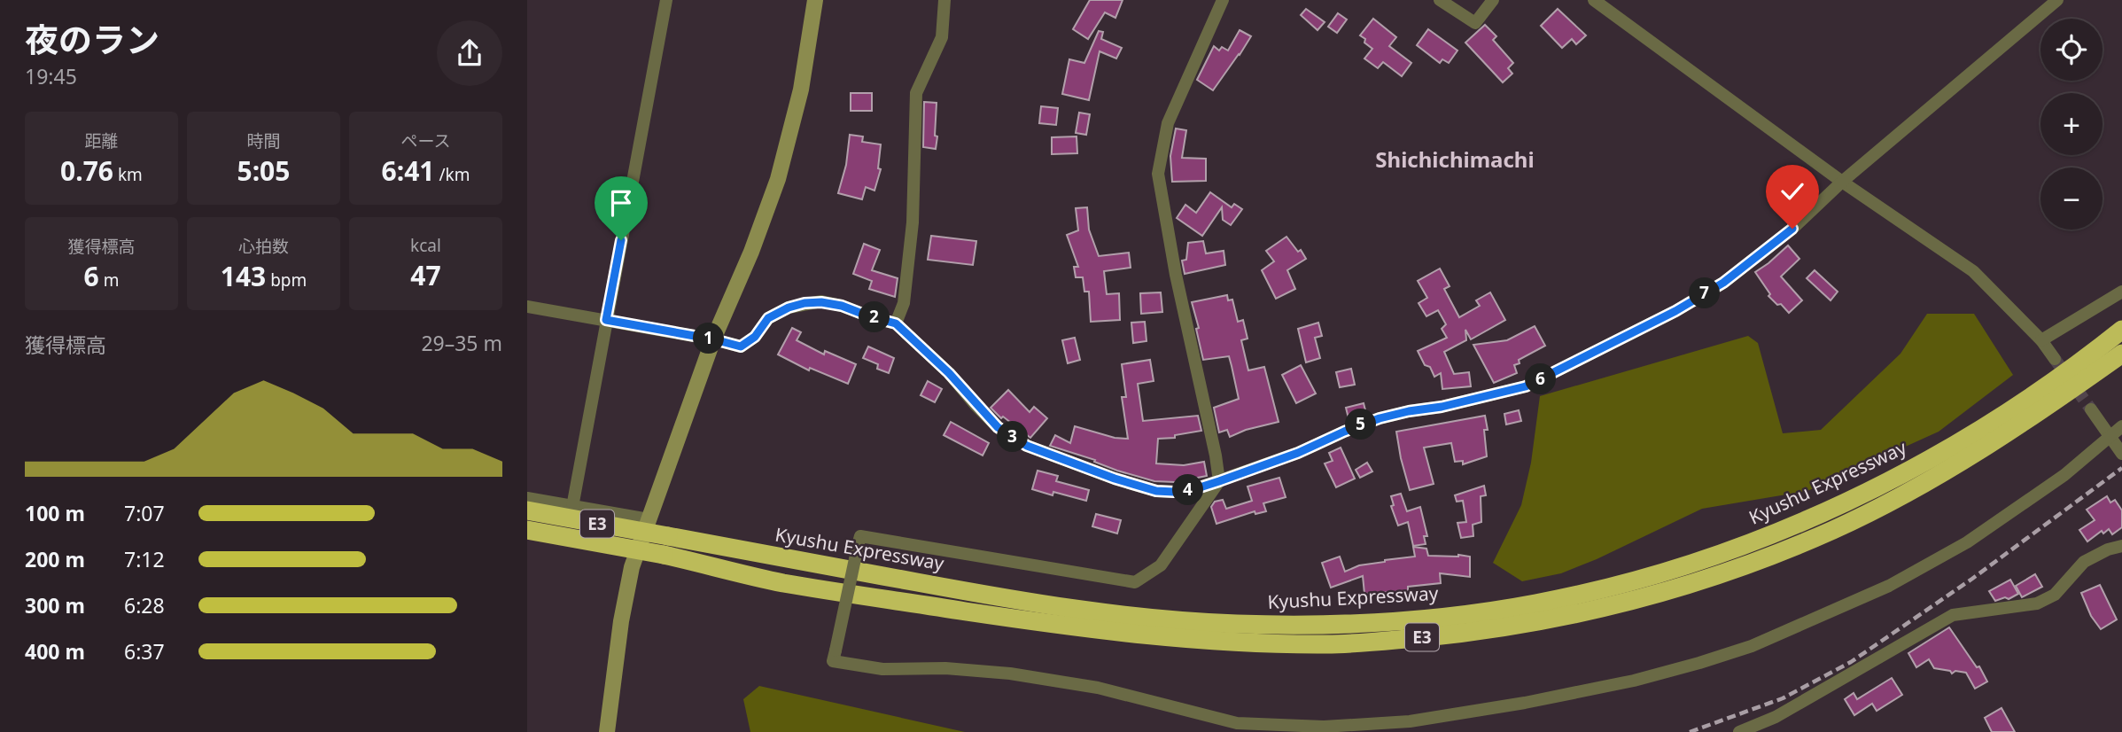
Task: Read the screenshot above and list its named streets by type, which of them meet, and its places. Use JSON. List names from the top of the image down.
{
  "streets": {
    "highway": ["Kyushu Expressway", "E3"]
  },
  "districts": ["Shichichimachi"],
  "page": {
    "heading": ["夜のラン", "19:45"],
    "map_buttons": ["+", "−"],
    "stats": [
      ["距離", "0.76 km"],
      ["時間", "5:05"],
      ["ペース", "6:41 /km"],
      ["獲得標高", "6 m"],
      ["心拍数", "143 bpm"],
      ["kcal", "47"]
    ],
    "pins": [
      "7",
      "2",
      "1",
      "6",
      "5",
      "3",
      "4"
    ],
    "chart": ["獲得標高", "29–35 m"],
    "list": [
      {
        "name": "100 m",
        "note": "7:07"
      },
      {
        "name": "200 m",
        "note": "7:12"
      },
      {
        "name": "300 m",
        "note": "6:28"
      },
      {
        "name": "400 m",
        "note": "6:37"
      }
    ]
  }
}
